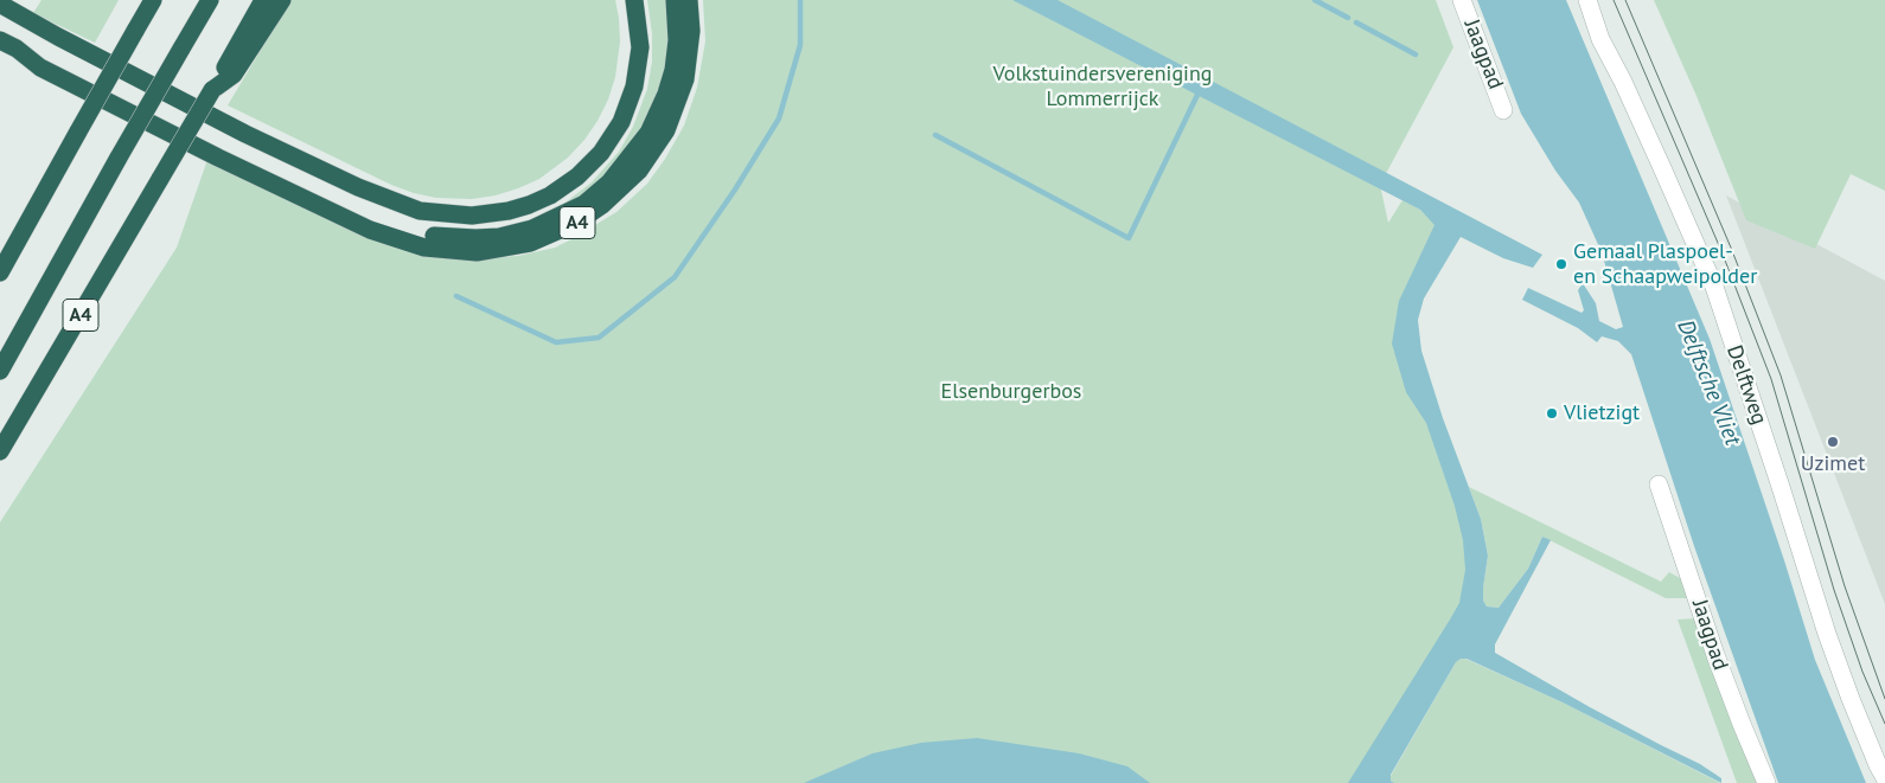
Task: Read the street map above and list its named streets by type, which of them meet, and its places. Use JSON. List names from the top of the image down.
{
  "streets": {
    "highway": ["A4"],
    "street": ["Jaagpad", "Delftweg"]
  },
  "water": ["Delftsche Vliet"],
  "parks": ["Volkstuindersvereniging Lommerrijck", "Elsenburgerbos"],
  "places": ["Gemaal Plaspoel- en Schaapweipolder", "Vlietzigt", "Uzimet"]
}
